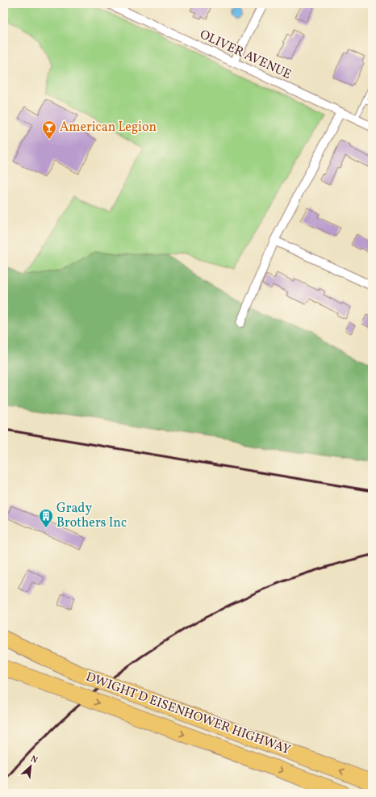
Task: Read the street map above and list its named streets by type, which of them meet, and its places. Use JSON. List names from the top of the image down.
{
  "streets": {
    "highway": ["DWIGHT D EISENHOWER HIGHWAY"],
    "street": ["OLIVER AVENUE"]
  },
  "places": {
    "bar": ["American Legion"],
    "building": ["Grady Brothers Inc"]
  },
  "north": "top right"
}
